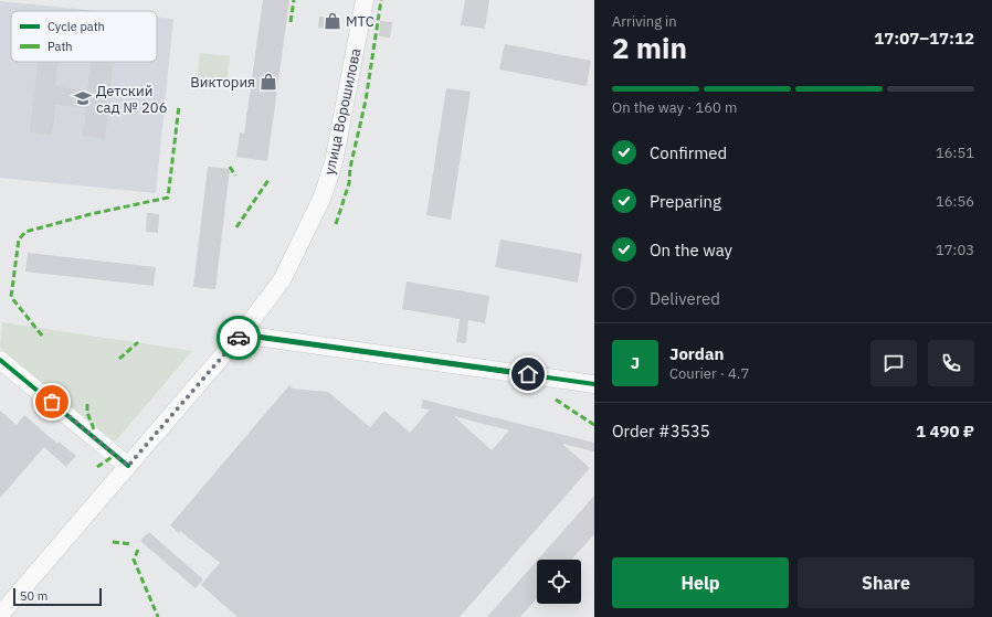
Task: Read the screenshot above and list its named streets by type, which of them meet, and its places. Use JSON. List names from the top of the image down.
{
  "streets": {
    "main road": ["улица Ворошилова"]
  },
  "places": {
    "shop": ["МТС", "Виктория"],
    "school or university": ["Детский сад № 206"]
  },
  "legend": ["Cycle path", "Path"],
  "scale_bar": "50 m",
  "page": {
    "heading": ["2 min", "Arriving in", "17:07–17:12"],
    "panel": [
      "Jordan",
      "Courier · 4.7",
      "Order #3535",
      "1 490 ₽"
    ],
    "bar": "On the way · 160 m",
    "list": [
      ["Confirmed", "16:51"],
      ["Preparing", "16:56"],
      ["On the way", "17:03"],
      "Delivered"
    ],
    "round": "J",
    "buttons": ["Help", "Share"],
    "scale": "50 m"
  }
}
